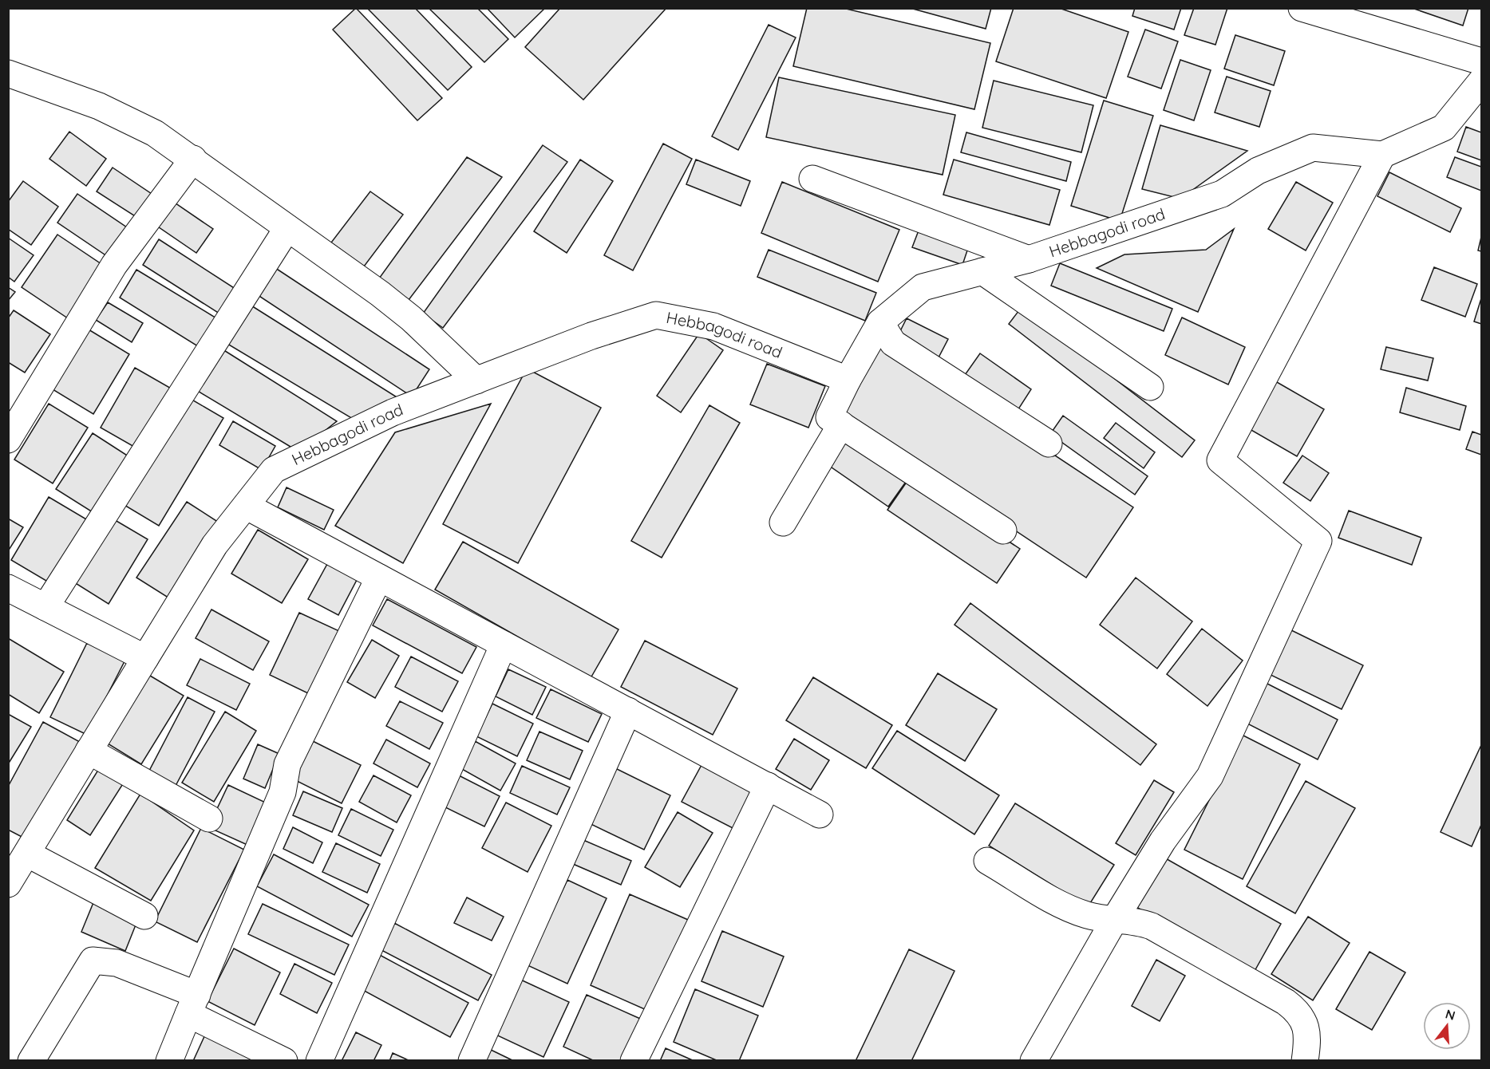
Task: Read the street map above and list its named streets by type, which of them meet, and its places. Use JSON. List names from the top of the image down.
{
  "streets": {
    "street": ["Hebbagodi road"]
  },
  "north": "top"
}
